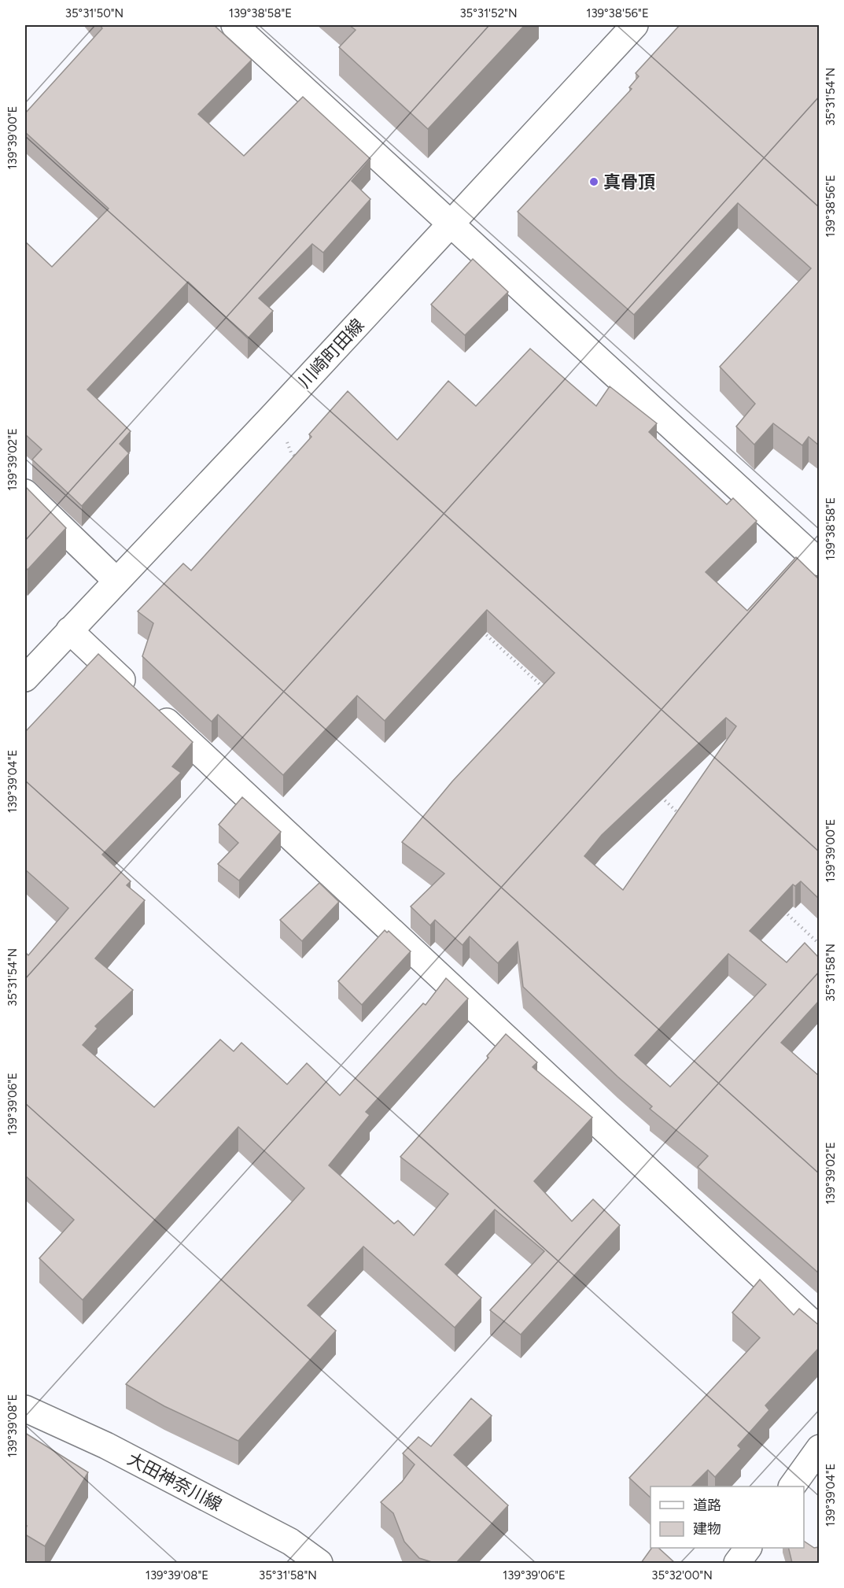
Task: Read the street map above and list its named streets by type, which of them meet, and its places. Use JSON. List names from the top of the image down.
{
  "streets": {
    "street": ["川崎町田線", "大田神奈川線"]
  },
  "places": ["真骨頂"],
  "legend": ["道路", "建物"],
  "coordinates": [
    "35°31'50\"N",
    "139°38'58\"E",
    "35°31'52\"N",
    "139°38'56\"E",
    "35°31'54\"N",
    "139°39'00\"E",
    "139°39'02\"E",
    "139°39'04\"E",
    "35°31'58\"N",
    "139°39'06\"E",
    "139°39'08\"E",
    "35°32'00\"N"
  ]
}
